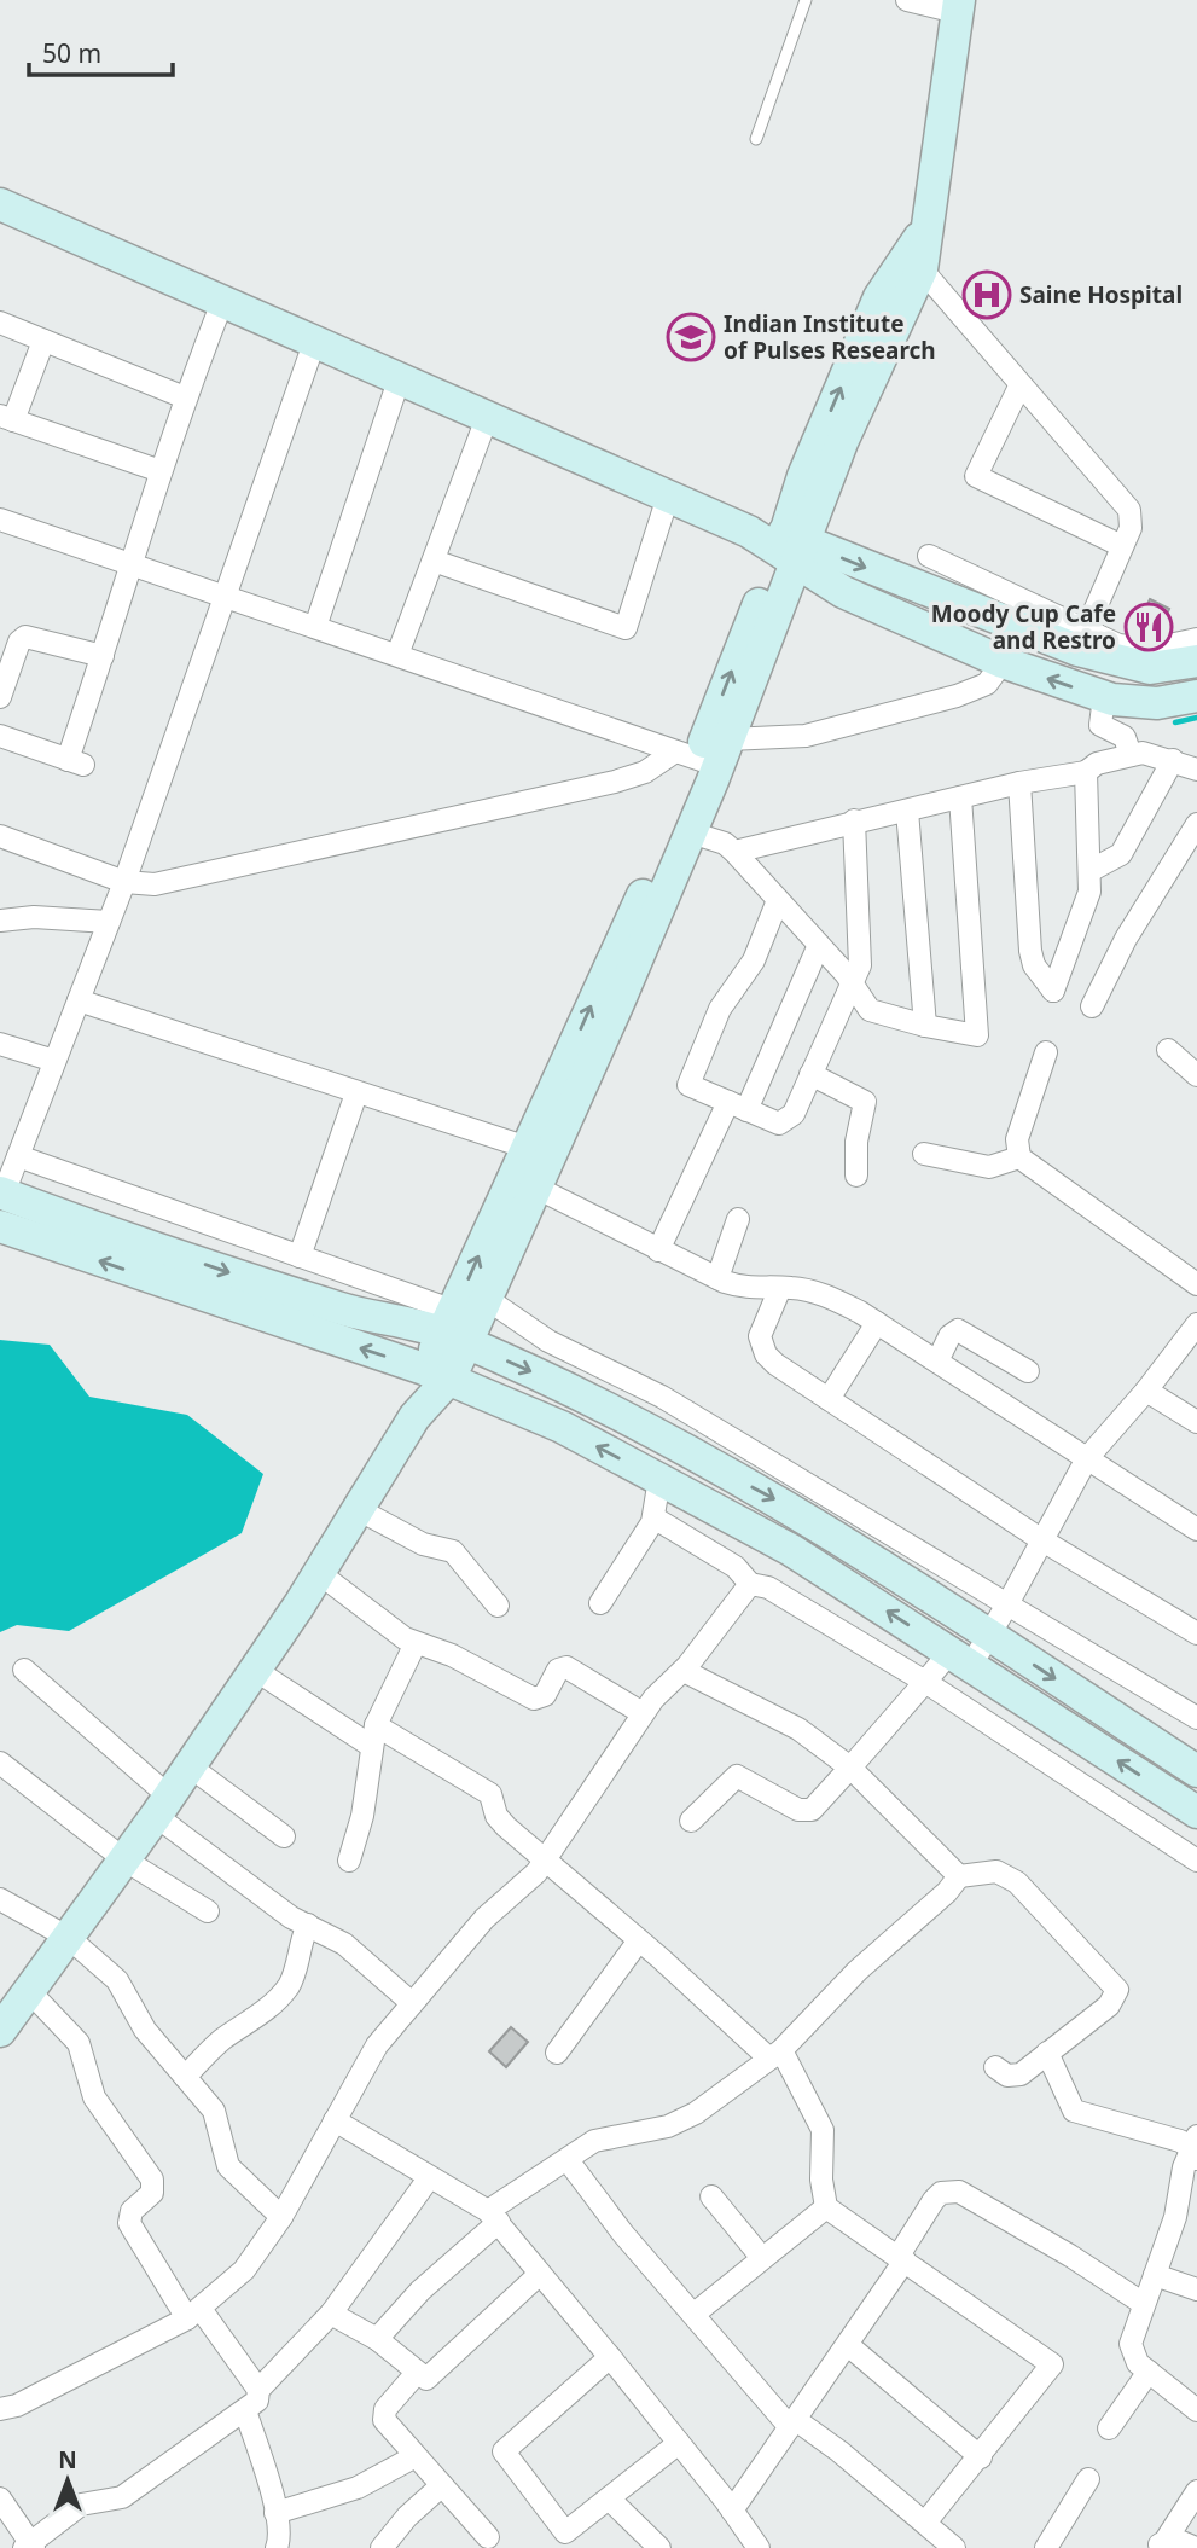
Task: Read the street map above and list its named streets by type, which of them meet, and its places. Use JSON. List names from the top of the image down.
{
  "places": {
    "hospital": ["Saine Hospital"],
    "school or university": ["Indian Institute of Pulses Research"],
    "restaurant": ["Moody Cup Cafe and Restro"]
  },
  "scale_bar": "50 m",
  "north": "top"
}
